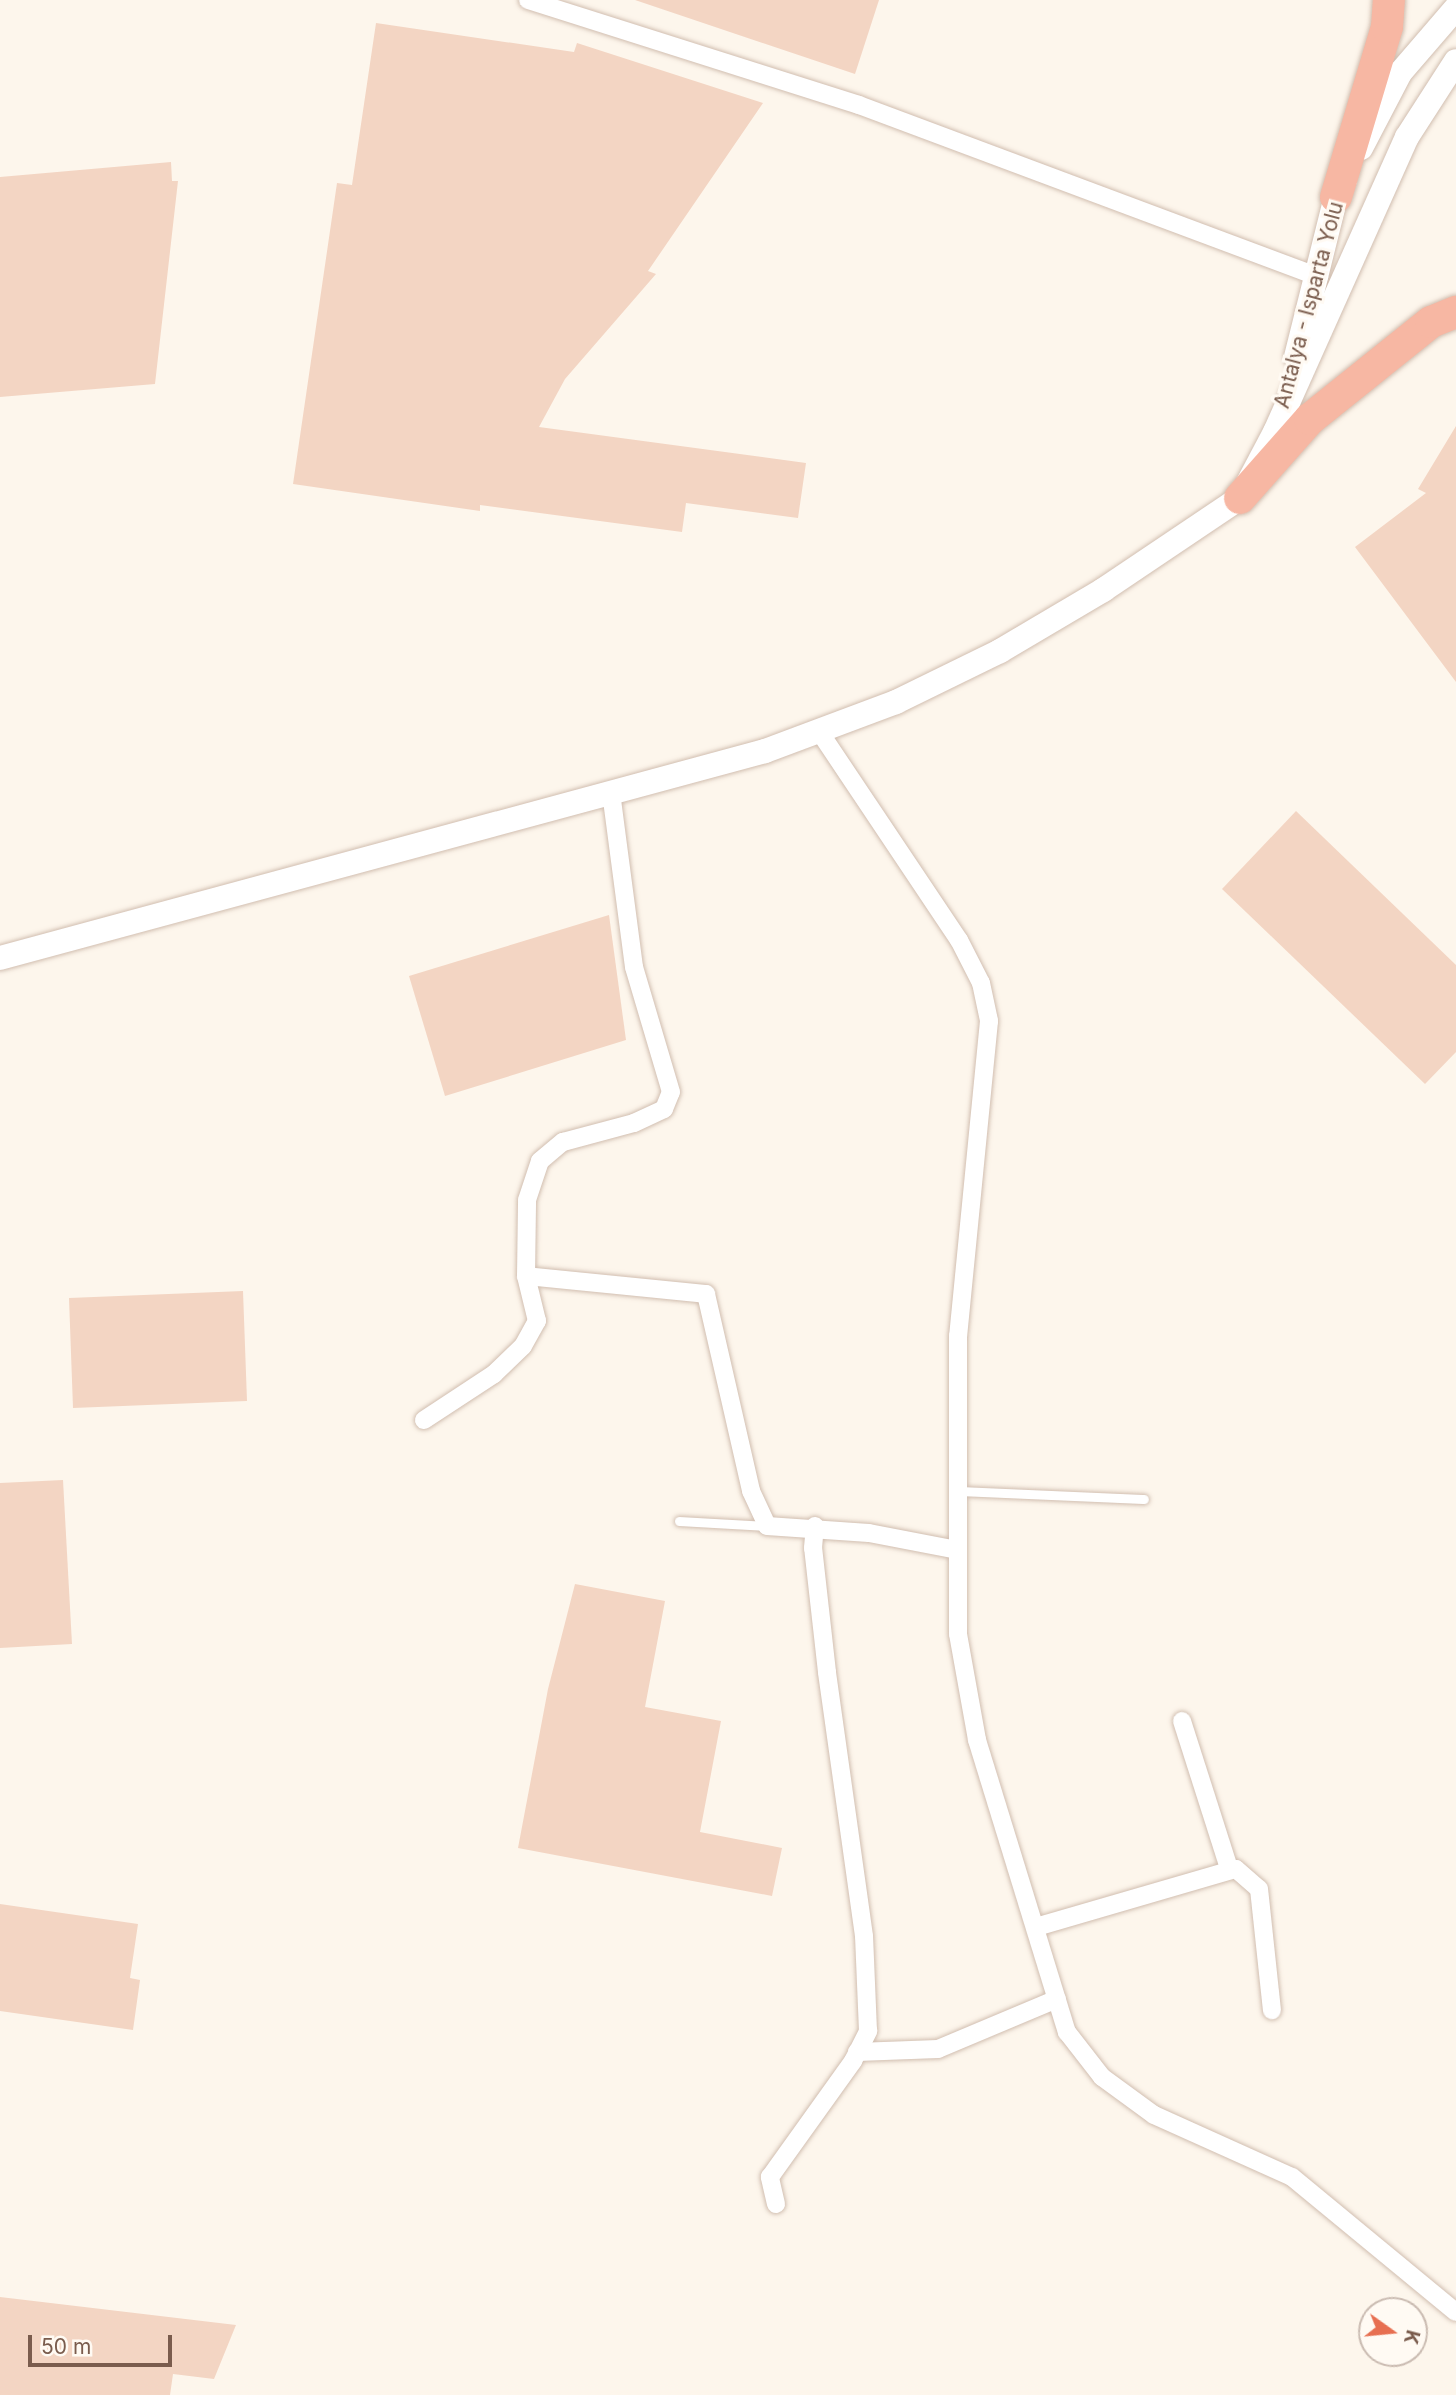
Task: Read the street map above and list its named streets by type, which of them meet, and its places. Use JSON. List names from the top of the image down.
{
  "streets": {
    "street": ["Antalya - Isparta Yolu"]
  },
  "scale_bar": "50 m",
  "north": "right"
}
